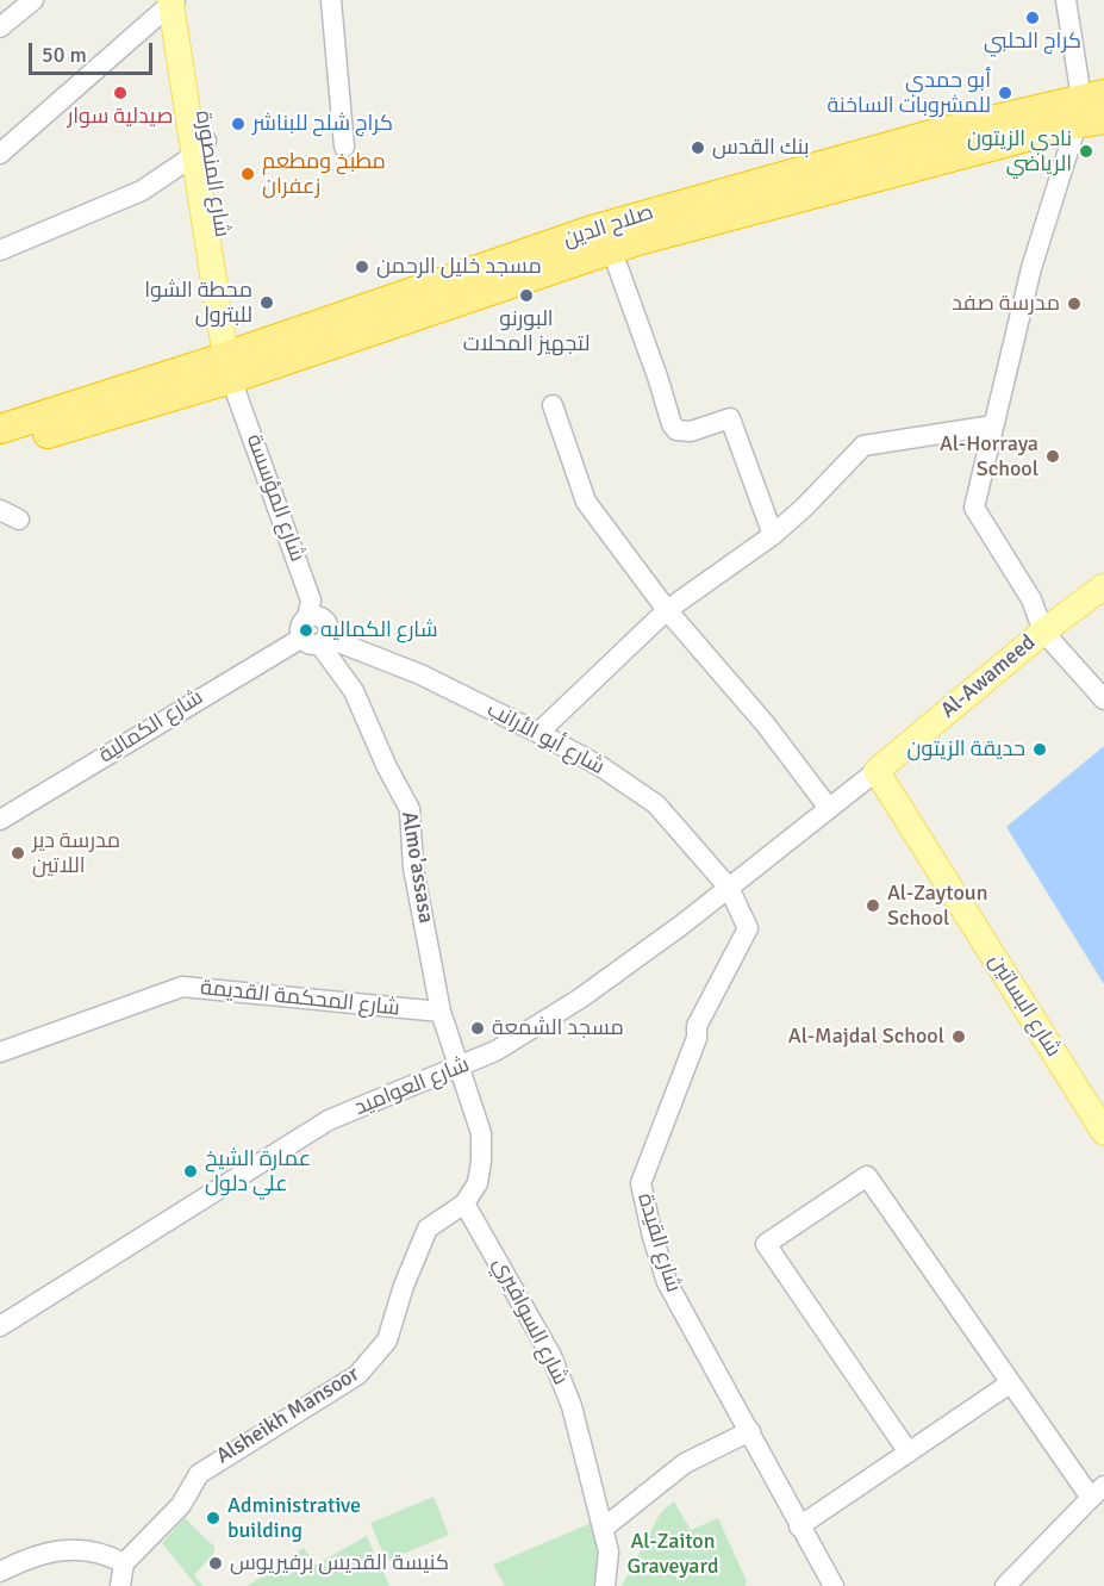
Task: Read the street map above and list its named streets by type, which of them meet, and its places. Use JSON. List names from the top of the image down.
{
  "streets": {
    "highway": ["صلاح الدين"],
    "main road": ["شارع المنصورة", "Al-Awameed", "شارع البساتين"],
    "street": [
      "شارع المؤسسة",
      "شارع الكمالية",
      "شارع أبو الأرانب",
      "Almo'assasa",
      "شارع المحكمة القديمة",
      "شارع العواميد",
      "شارع القيدة",
      "شارع السوافيري",
      "Alsheikh Mansoor"
    ]
  },
  "crossings": [
    ["شارع المنصورة", "صلاح الدين"],
    ["شارع المنصورة", "شارع المؤسسة"],
    ["صلاح الدين", "شارع المؤسسة"],
    ["شارع المؤسسة", "شارع الكمالية"],
    ["شارع المؤسسة", "شارع أبو الأرانب"],
    ["شارع المؤسسة", "Almo'assasa"],
    ["Al-Awameed", "شارع البساتين"],
    ["Al-Awameed", "شارع العواميد"],
    ["شارع الكمالية", "شارع أبو الأرانب"],
    ["شارع الكمالية", "Almo'assasa"],
    ["شارع أبو الأرانب", "Almo'assasa"],
    ["شارع أبو الأرانب", "شارع العواميد"],
    ["شارع أبو الأرانب", "شارع القيدة"],
    ["Almo'assasa", "شارع المحكمة القديمة"],
    ["Almo'assasa", "شارع العواميد"],
    ["شارع البساتين", "شارع العواميد"],
    ["شارع العواميد", "شارع القيدة"],
    ["شارع السوافيري", "Alsheikh Mansoor"]
  ],
  "parks": ["Al-Zaiton Graveyard"],
  "places": [
    "كراج الحلبي",
    "صيدلية سوار",
    "أبو حمدي للمشروبات الساخنة",
    "كراج شلح للبناشر",
    "بنك القدس",
    "نادي الزيتون الرياضي",
    "مطبخ ومطعم زعفران",
    "مسجد خليل الرحمن",
    "البورنو لتجهيز المحلات",
    "محطة الشوا للبترول",
    "مدرسة صفد",
    "Al-Horraya School",
    "شارع الكماليه",
    "حديقة الزيتون",
    "مدرسة دير اللاتين",
    "Al-Zaytoun School",
    "مسجد الشمعة",
    "Al-Majdal School",
    "عمارة الشيخ علي دلول",
    "Administrative building",
    "كنيسة القديس برفيريوس"
  ],
  "scale_bar": "50 m"
}
